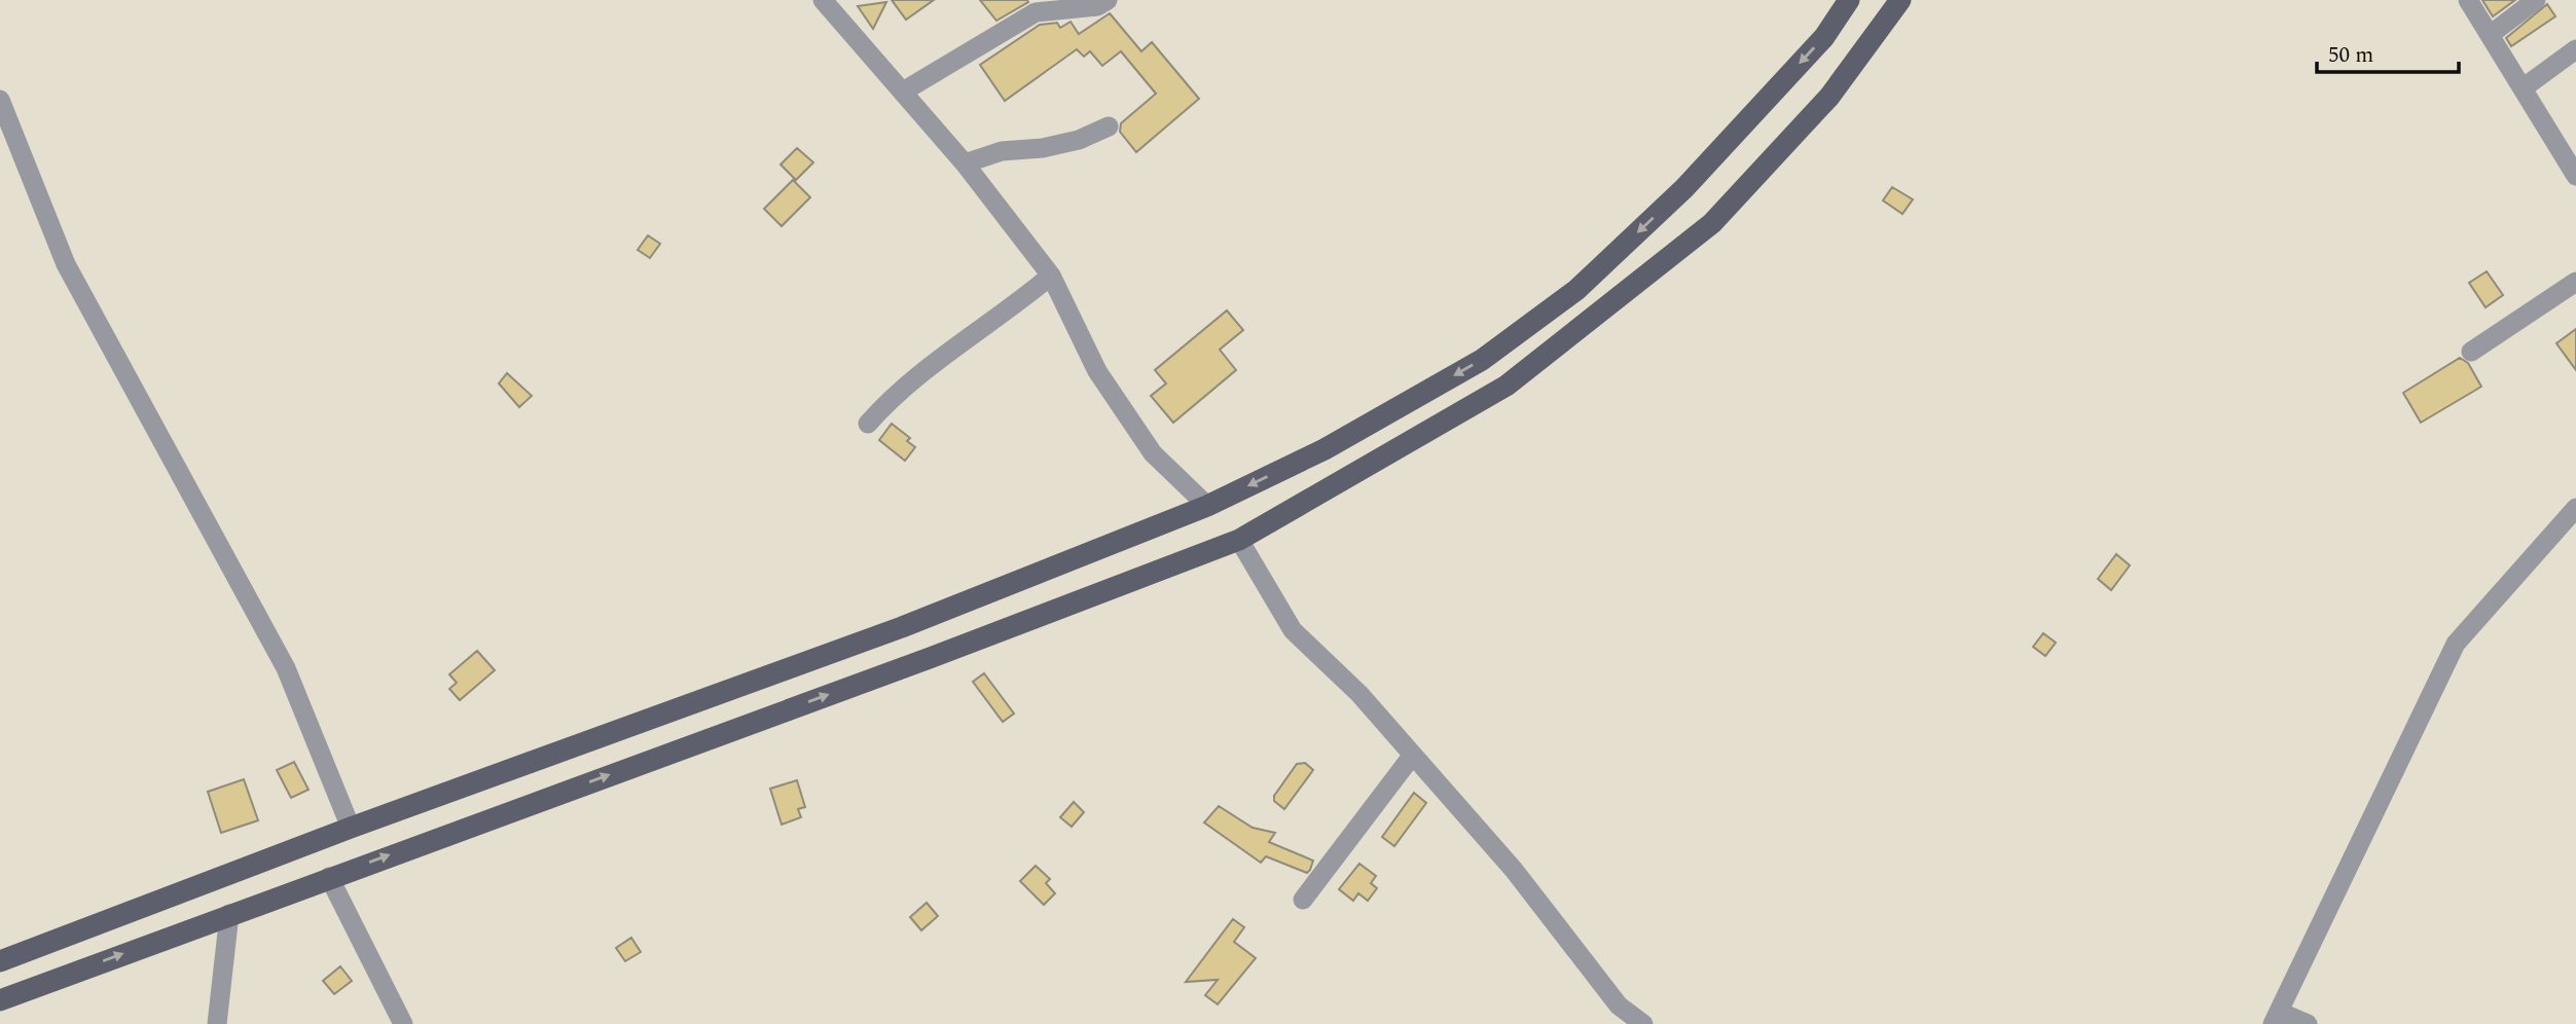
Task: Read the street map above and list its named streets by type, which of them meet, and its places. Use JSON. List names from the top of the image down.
{
  "scale_bar": "50 m"
}
